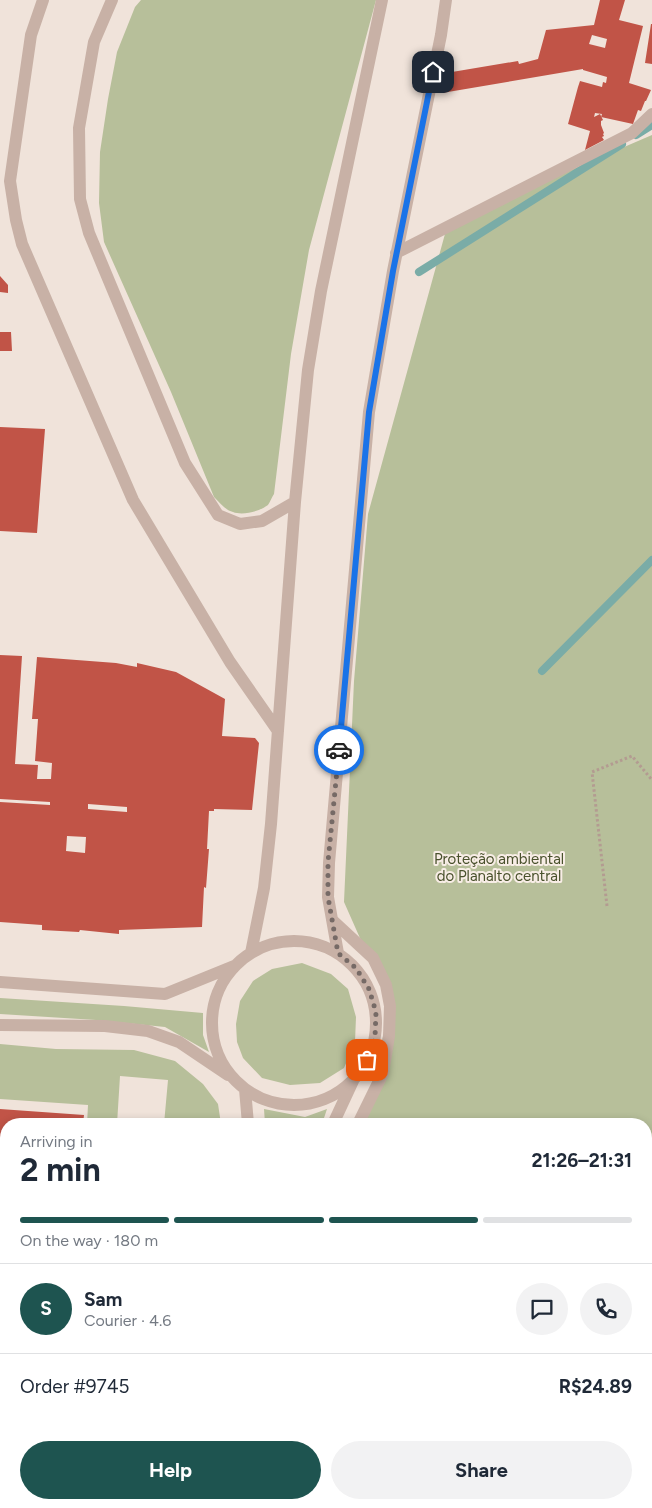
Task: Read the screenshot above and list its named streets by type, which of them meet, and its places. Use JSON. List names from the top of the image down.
{
  "parks": ["Proteção ambiental do Planalto central"],
  "page": {
    "heading": ["2 min", "Arriving in", "21:26–21:31"],
    "panel": [
      "Sam",
      "Courier · 4.6",
      "Order #9745",
      "R$24.89"
    ],
    "bar": "On the way · 180 m",
    "round": "S",
    "buttons": ["Help", "Share"]
  }
}
